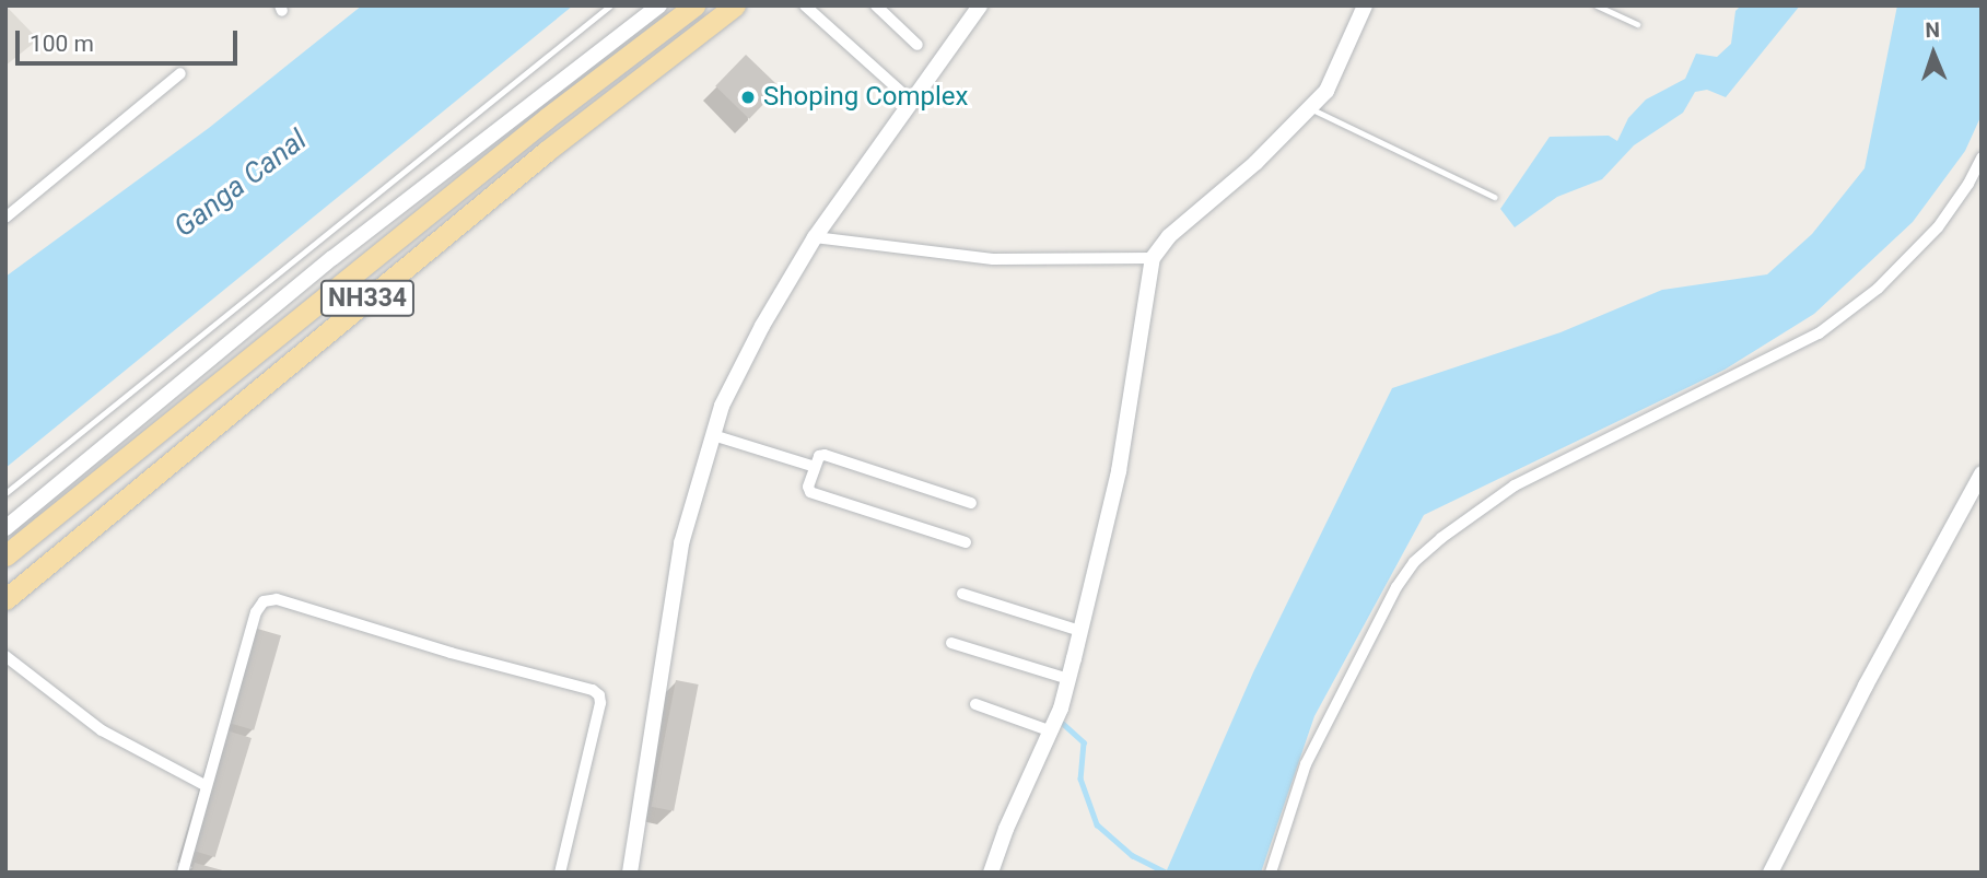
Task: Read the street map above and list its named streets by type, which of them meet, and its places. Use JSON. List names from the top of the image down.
{
  "streets": {
    "highway": ["NH334"]
  },
  "water": ["Ganga Canal"],
  "places": ["Shoping Complex"],
  "scale_bar": "100 m",
  "north": "top"
}
